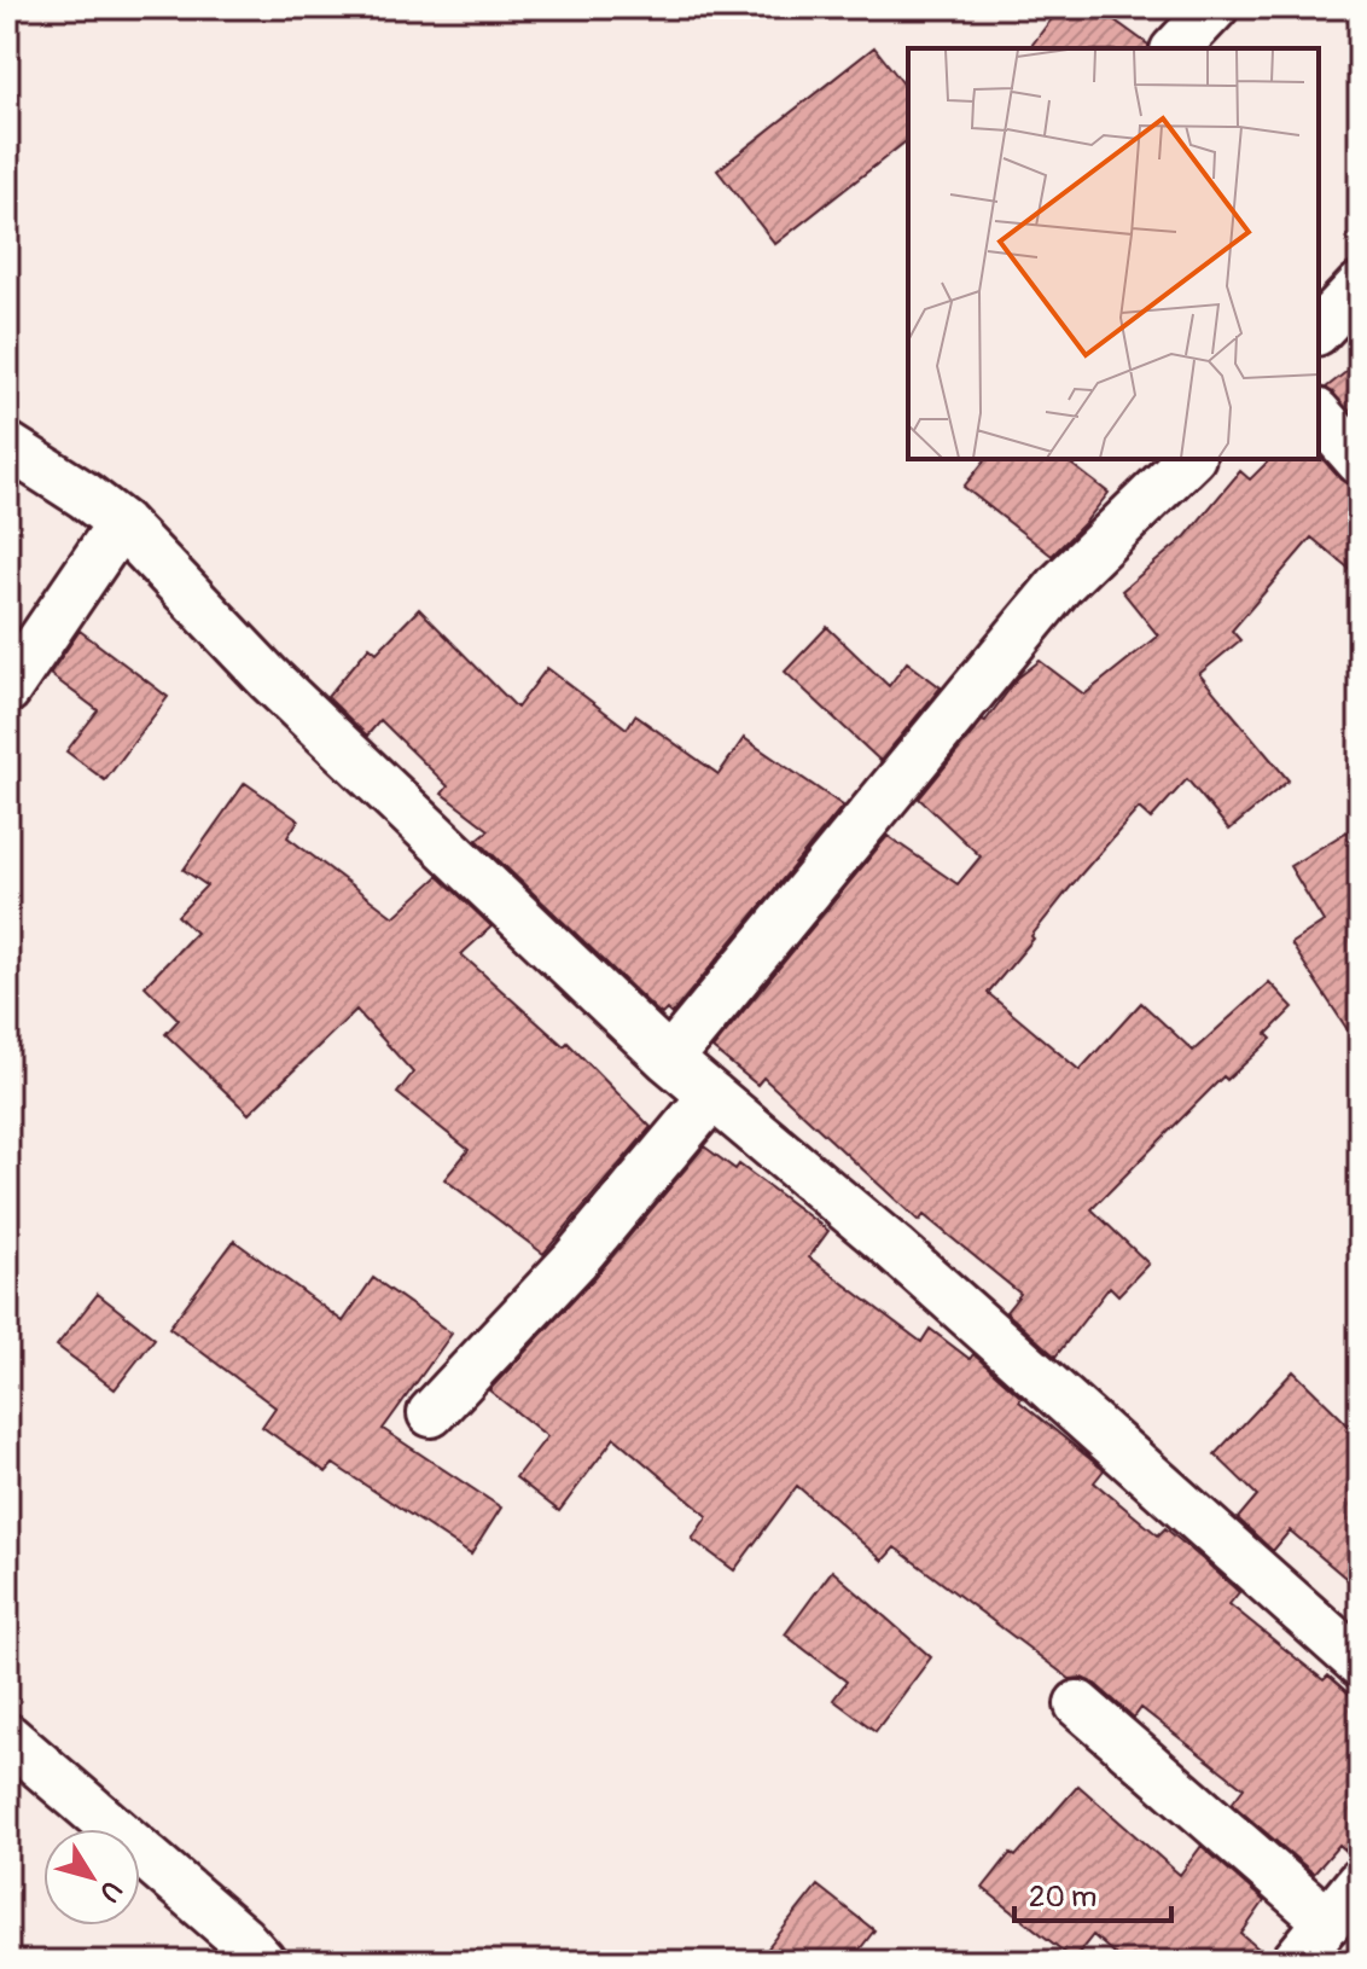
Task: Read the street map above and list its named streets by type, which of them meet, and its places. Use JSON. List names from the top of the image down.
{
  "scale_bar": "20 m",
  "north": "bottom right"
}
